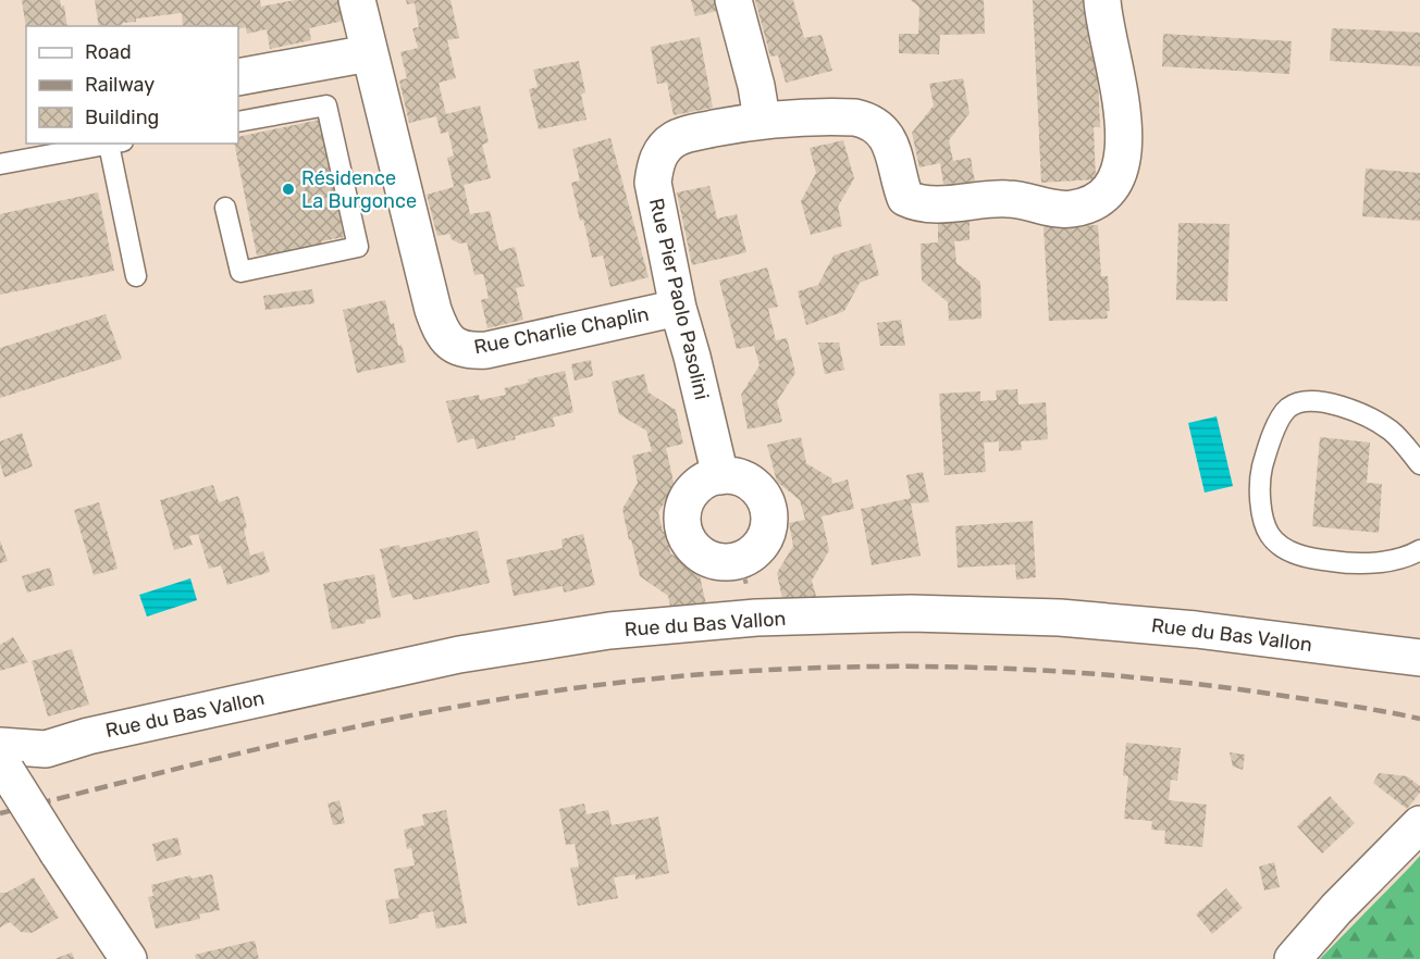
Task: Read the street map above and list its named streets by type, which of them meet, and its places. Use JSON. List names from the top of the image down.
{
  "streets": {
    "street": ["Rue Pier Paolo Pasolini", "Rue Charlie Chaplin", "Rue du Bas Vallon"]
  },
  "crossings": [
    ["Rue Pier Paolo Pasolini", "Rue Charlie Chaplin"]
  ],
  "places": ["Résidence La Burgonce"],
  "legend": ["Road", "Railway", "Building"]
}
